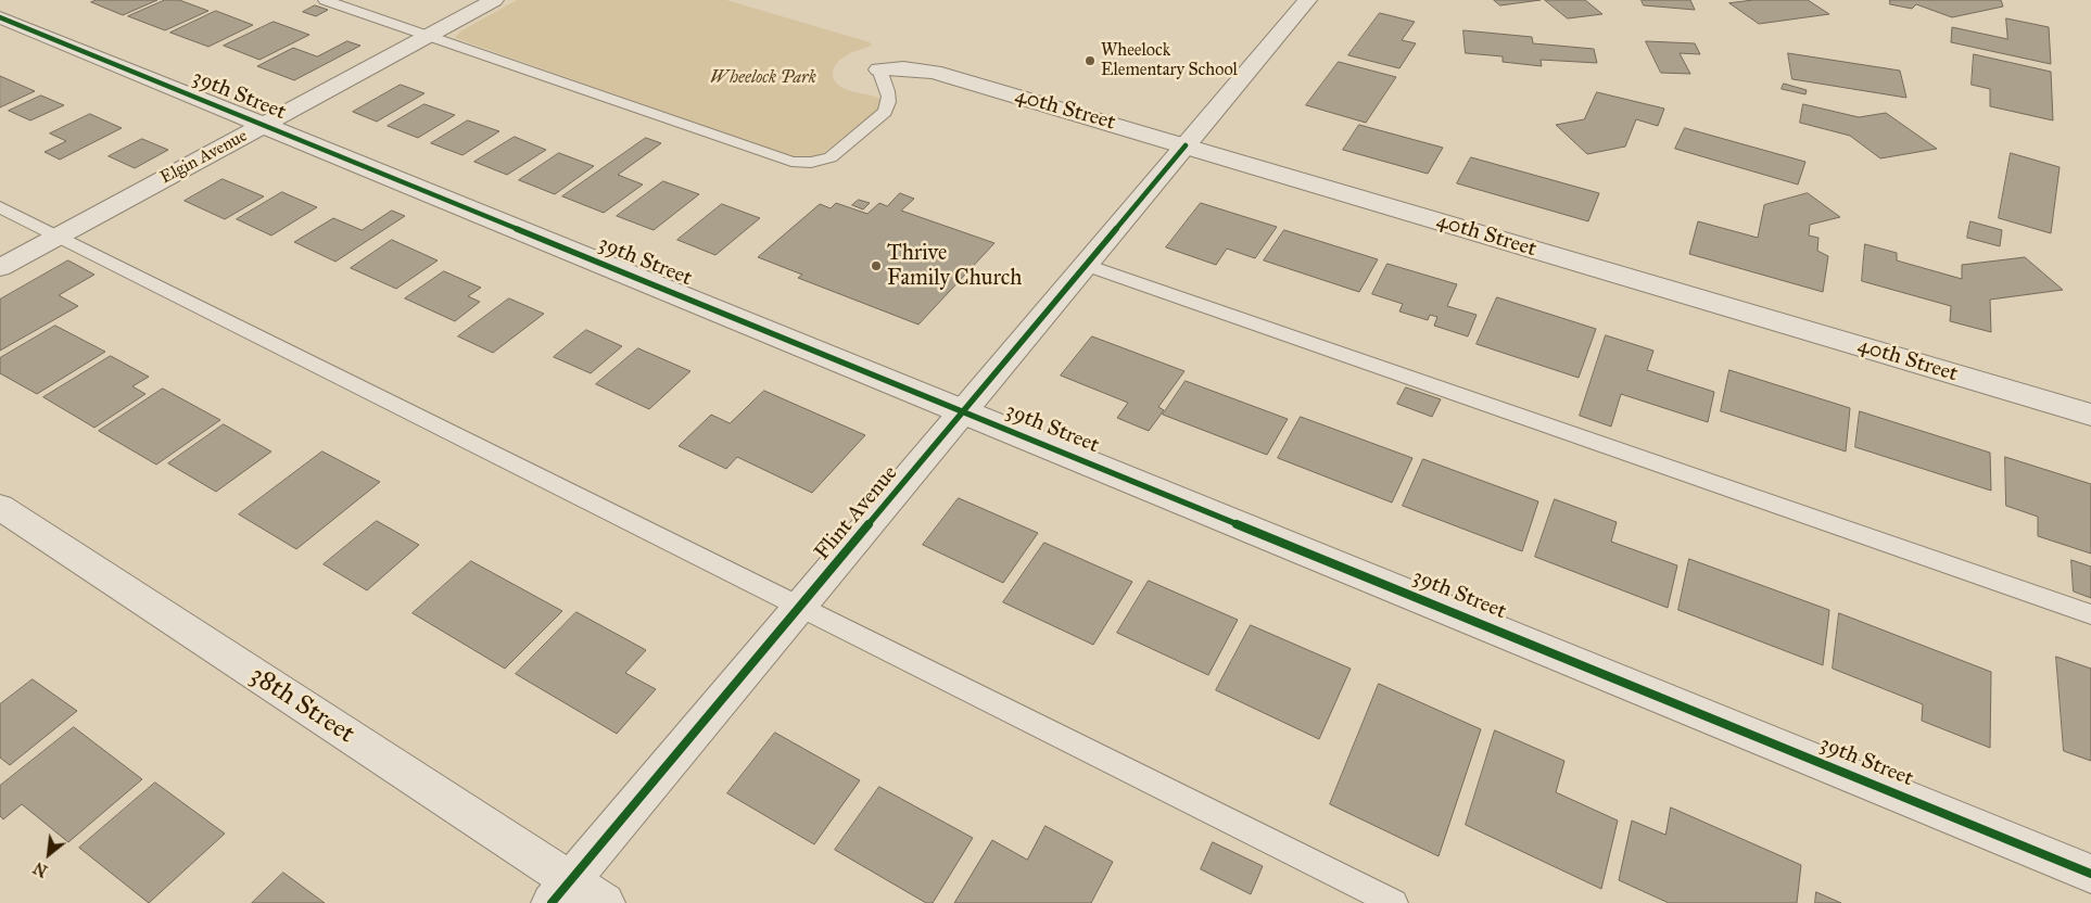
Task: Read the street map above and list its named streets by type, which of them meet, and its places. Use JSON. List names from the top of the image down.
{
  "streets": {
    "street": [
      "39th Street",
      "40th Street",
      "Elgin Avenue",
      "Flint Avenue",
      "38th Street"
    ]
  },
  "crossings": [
    ["39th Street", "Elgin Avenue"],
    ["39th Street", "Flint Avenue"],
    ["40th Street", "Flint Avenue"],
    ["Flint Avenue", "38th Street"]
  ],
  "parks": ["Wheelock Park"],
  "places": ["Wheelock Elementary School", "Thrive Family Church"],
  "north": "bottom left"
}
